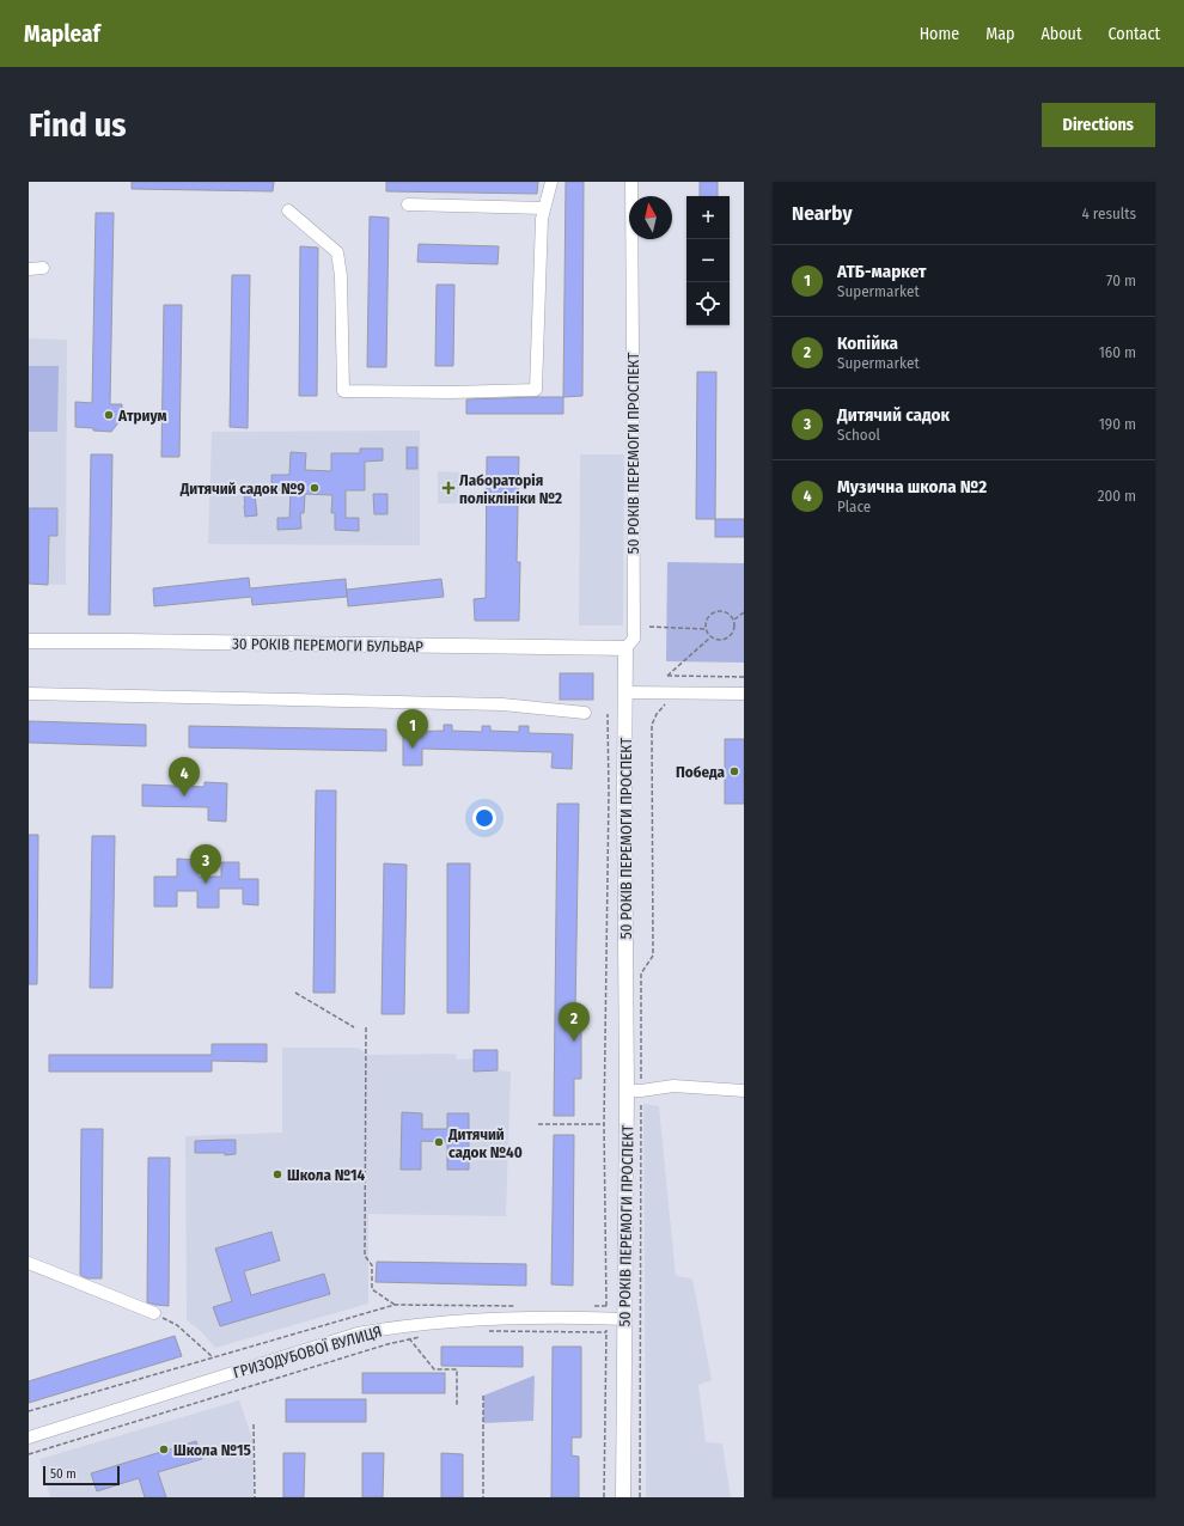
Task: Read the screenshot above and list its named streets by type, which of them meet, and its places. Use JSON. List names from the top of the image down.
{
  "streets": {
    "main road": ["50 РОКІВ ПЕРЕМОГИ ПРОСПЕКТ", "30 РОКІВ ПЕРЕМОГИ БУЛЬВАР"],
    "street": ["ГРИЗОДУБОВОЇ ВУЛИЦЯ"]
  },
  "crossings": [
    ["50 РОКІВ ПЕРЕМОГИ ПРОСПЕКТ", "30 РОКІВ ПЕРЕМОГИ БУЛЬВАР"],
    ["50 РОКІВ ПЕРЕМОГИ ПРОСПЕКТ", "ГРИЗОДУБОВОЇ ВУЛИЦЯ"]
  ],
  "places": {
    "other": [
      "Атриум",
      "Дитячий садок №9",
      "Победа",
      "Дитячий садок №40",
      "Школа №14",
      "Школа №15"
    ],
    "health": ["Лабораторія поліклініки №2"]
  },
  "scale_bar": "50 m",
  "north": "top",
  "page": {
    "header": "Mapleaf",
    "nav": [
      "Home",
      "Map",
      "About",
      "Contact"
    ],
    "buttons": "Directions",
    "title": "Find us",
    "heading": ["Nearby", "4 results"],
    "map_buttons": ["+", "−"],
    "list": [
      {
        "mark": "1",
        "name": "АТБ-маркет",
        "note": "Supermarket",
        "value": "70 m"
      },
      {
        "mark": "2",
        "name": "Копійка",
        "note": "Supermarket",
        "value": "160 m"
      },
      {
        "mark": "3",
        "name": "Дитячий садок",
        "note": "School",
        "value": "190 m"
      },
      {
        "mark": "4",
        "name": "Музична школа №2",
        "note": "Place",
        "value": "200 m"
      }
    ],
    "pins": [
      "1",
      "4",
      "3",
      "2"
    ],
    "scale": "50 m"
  }
}
